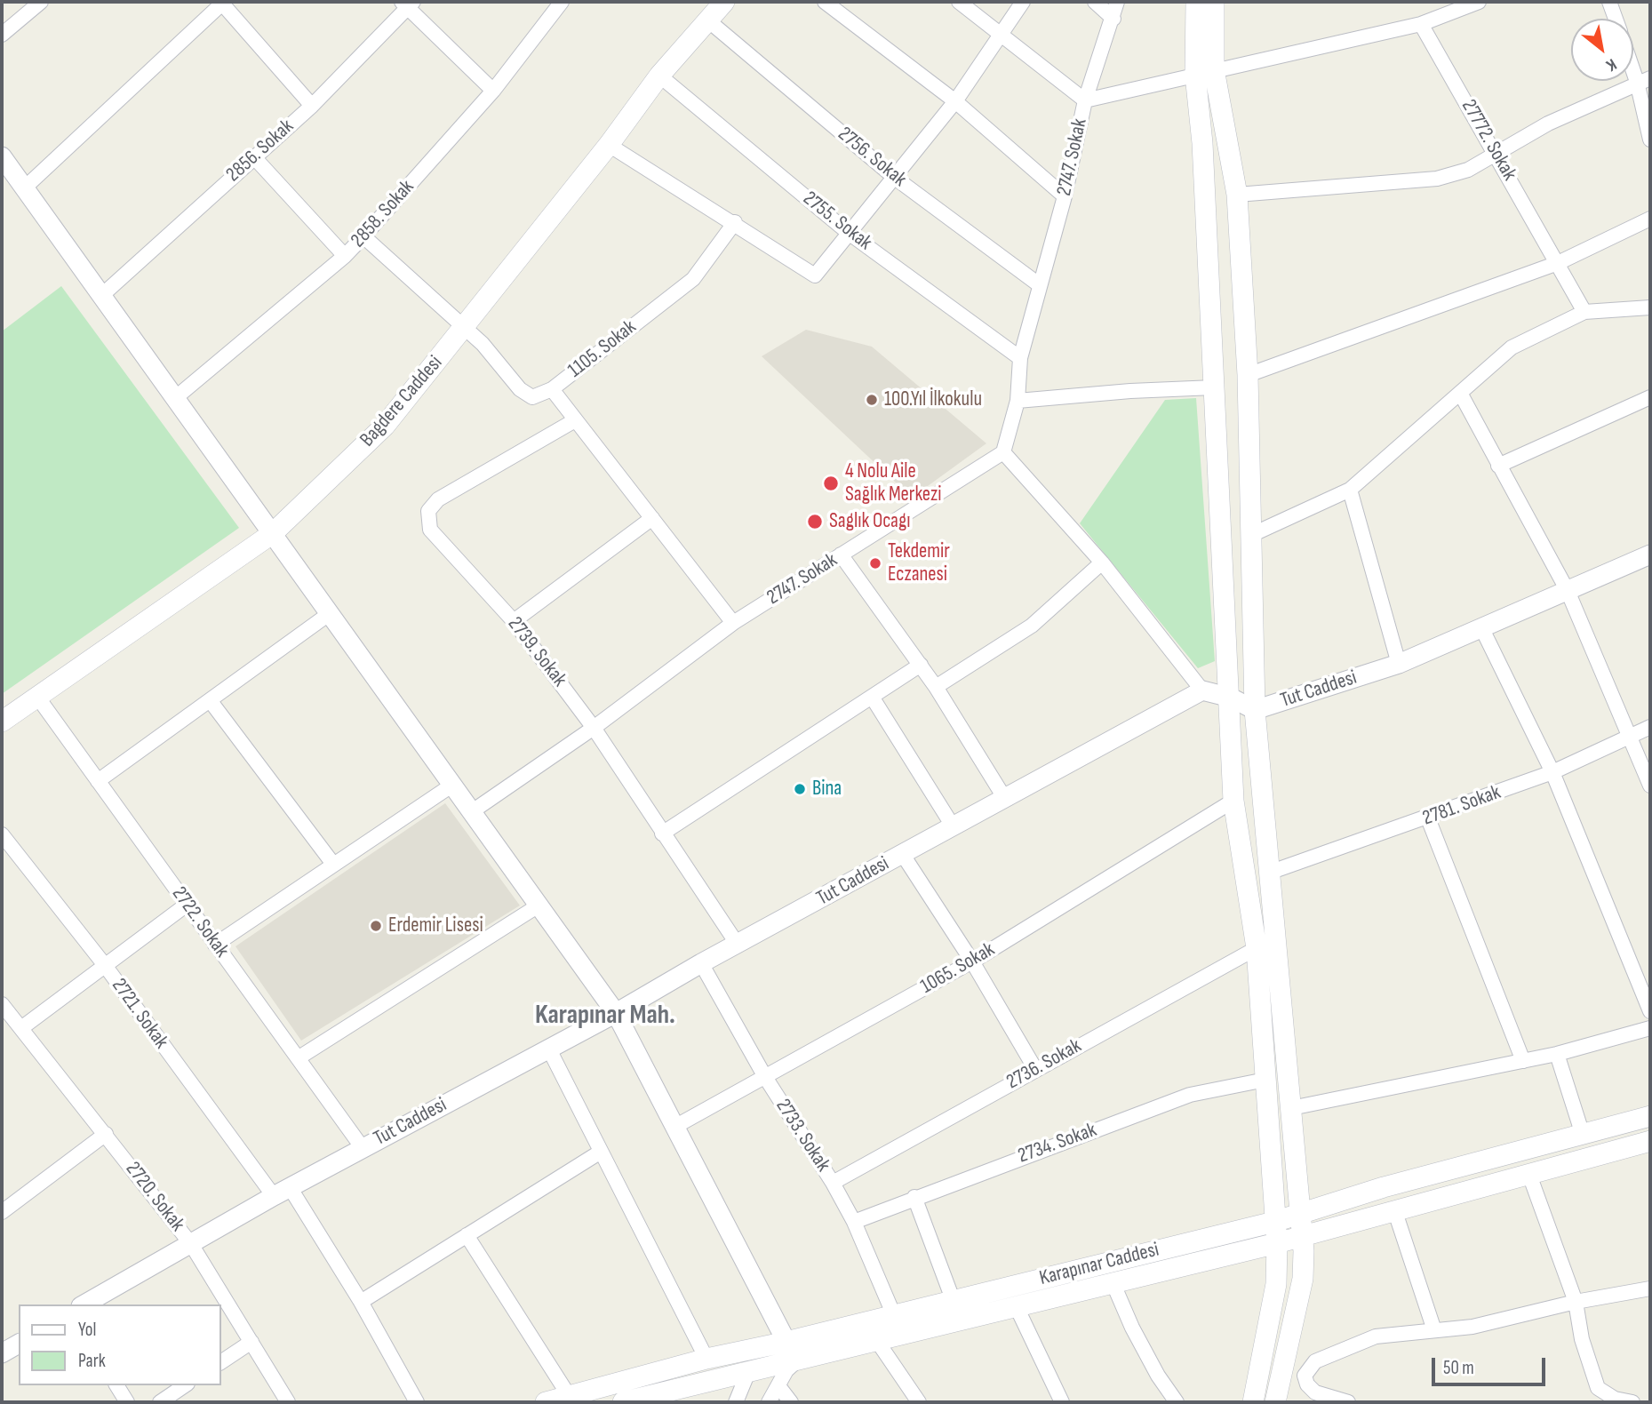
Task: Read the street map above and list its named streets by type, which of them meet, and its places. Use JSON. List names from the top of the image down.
{
  "streets": {
    "main road": ["Bagdere Caddesi", "Karapınar Caddesi"],
    "street": [
      "27772. Sokak",
      "2856. Sokak",
      "2756. Sokak",
      "2747. Sokak",
      "2858. Sokak",
      "2755. Sokak",
      "1105. Sokak",
      "2739. Sokak",
      "Tut Caddesi",
      "2781. Sokak",
      "2722. Sokak",
      "1065. Sokak",
      "2721. Sokak",
      "2736. Sokak",
      "2733. Sokak",
      "2734. Sokak",
      "2720. Sokak"
    ]
  },
  "crossings": [
    ["2756. Sokak", "2747. Sokak"],
    ["2756. Sokak", "Bagdere Caddesi"],
    ["2747. Sokak", "2755. Sokak"],
    ["2747. Sokak", "2739. Sokak"],
    ["2755. Sokak", "Bagdere Caddesi"],
    ["1105. Sokak", "Bagdere Caddesi"],
    ["Bagdere Caddesi", "2722. Sokak"],
    ["2739. Sokak", "Tut Caddesi"],
    ["Tut Caddesi", "2722. Sokak"],
    ["Tut Caddesi", "2721. Sokak"],
    ["Tut Caddesi", "2733. Sokak"],
    ["Tut Caddesi", "2720. Sokak"],
    ["1065. Sokak", "2733. Sokak"],
    ["2736. Sokak", "2733. Sokak"],
    ["2733. Sokak", "2734. Sokak"],
    ["2733. Sokak", "Karapınar Caddesi"]
  ],
  "districts": ["Karapınar Mah."],
  "places": [
    "100.Yıl İlkokulu",
    "4 Nolu Aile Sağlık Merkezi",
    "Saglık Ocagı",
    "Tekdemir Eczanesi",
    "Bina",
    "Erdemir Lisesi"
  ],
  "legend": ["Yol", "Park"],
  "scale_bar": "50 m",
  "north": "bottom right"
}
